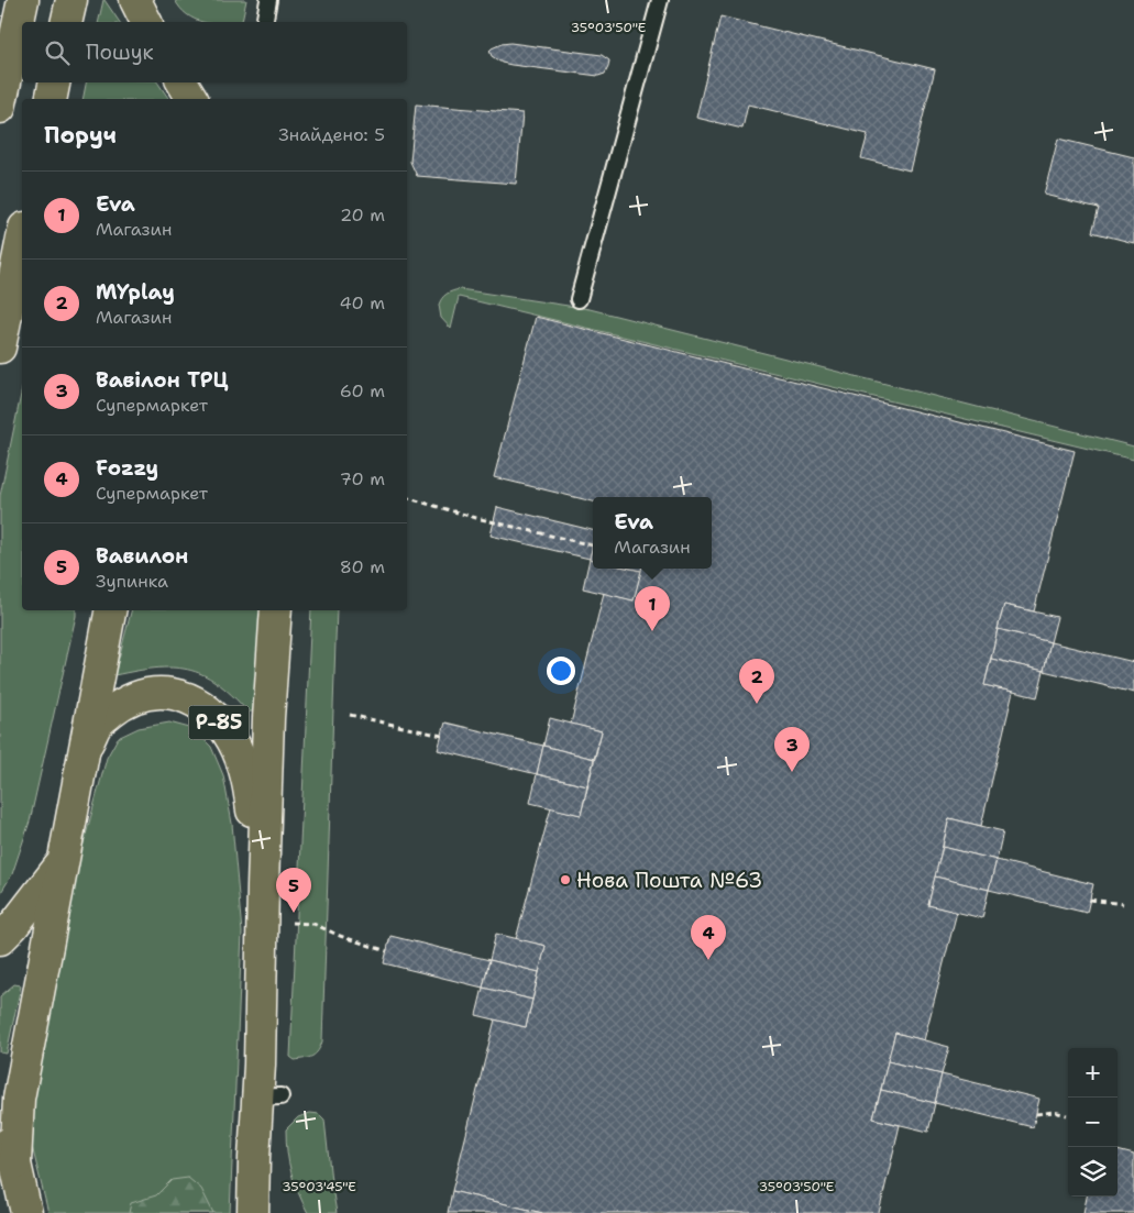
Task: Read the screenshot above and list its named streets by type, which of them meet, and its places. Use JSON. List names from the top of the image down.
{
  "streets": {
    "main road": ["Р-85"]
  },
  "places": ["Нова Пошта №63"],
  "page": {
    "search": "Пошук",
    "heading": ["Поруч", "Знайдено: 5"],
    "list": [
      {
        "mark": "1",
        "name": "Eva",
        "note": "Магазин",
        "value": "20 m"
      },
      {
        "mark": "2",
        "name": "MYplay",
        "note": "Магазин",
        "value": "40 m"
      },
      {
        "mark": "3",
        "name": "Вавілон ТРЦ",
        "note": "Супермаркет",
        "value": "60 m"
      },
      {
        "mark": "4",
        "name": "Fozzy",
        "note": "Супермаркет",
        "value": "70 m"
      },
      {
        "mark": "5",
        "name": "Вавилон",
        "note": "Зупинка",
        "value": "80 m"
      }
    ],
    "popup": ["Eva", "Магазин"],
    "pins": [
      "1",
      "2",
      "3",
      "5",
      "4"
    ],
    "map_buttons": ["+", "−"]
  },
  "coordinates": ["35°03'50\"E", "35°03'45\"E"]
}
